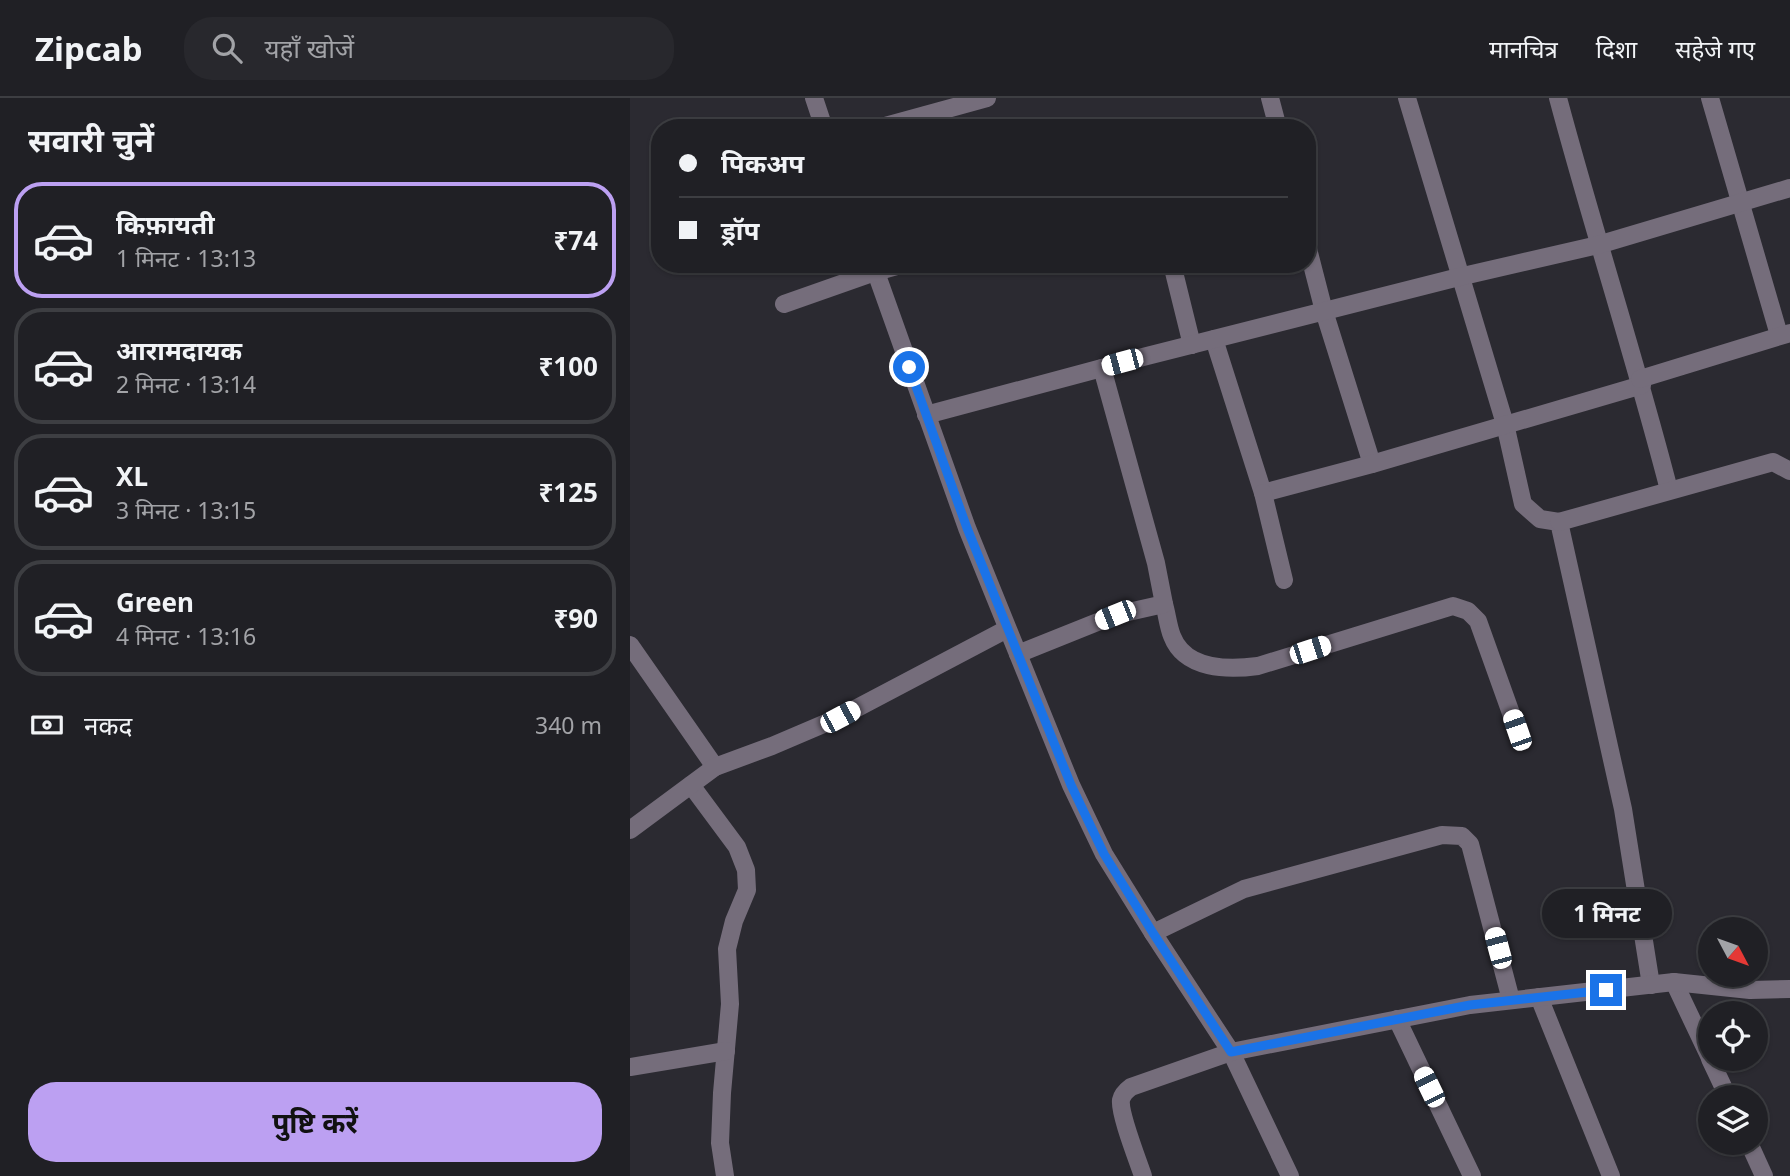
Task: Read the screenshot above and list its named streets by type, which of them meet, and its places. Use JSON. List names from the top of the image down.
{
  "north": "bottom right",
  "page": {
    "header": "Zipcab",
    "search": "यहाँ खोजें",
    "nav": ["मानचित्र", "दिशा", "सहेजे गए"],
    "heading": "सवारी चुनें",
    "banner": ["पिकअप", "ड्रॉप"],
    "list": [
      {
        "name": "किफ़ायती",
        "note": "1 मिनट · 13:13",
        "value": "₹74"
      },
      {
        "name": "आरामदायक",
        "note": "2 मिनट · 13:14",
        "value": "₹100"
      },
      {
        "name": "XL",
        "note": "3 मिनट · 13:15",
        "value": "₹125"
      },
      {
        "name": "Green",
        "note": "4 मिनट · 13:16",
        "value": "₹90"
      }
    ],
    "pay": ["नकद", "340 m"],
    "bubble": "1 मिनट",
    "buttons": "पुष्टि करें"
  }
}
